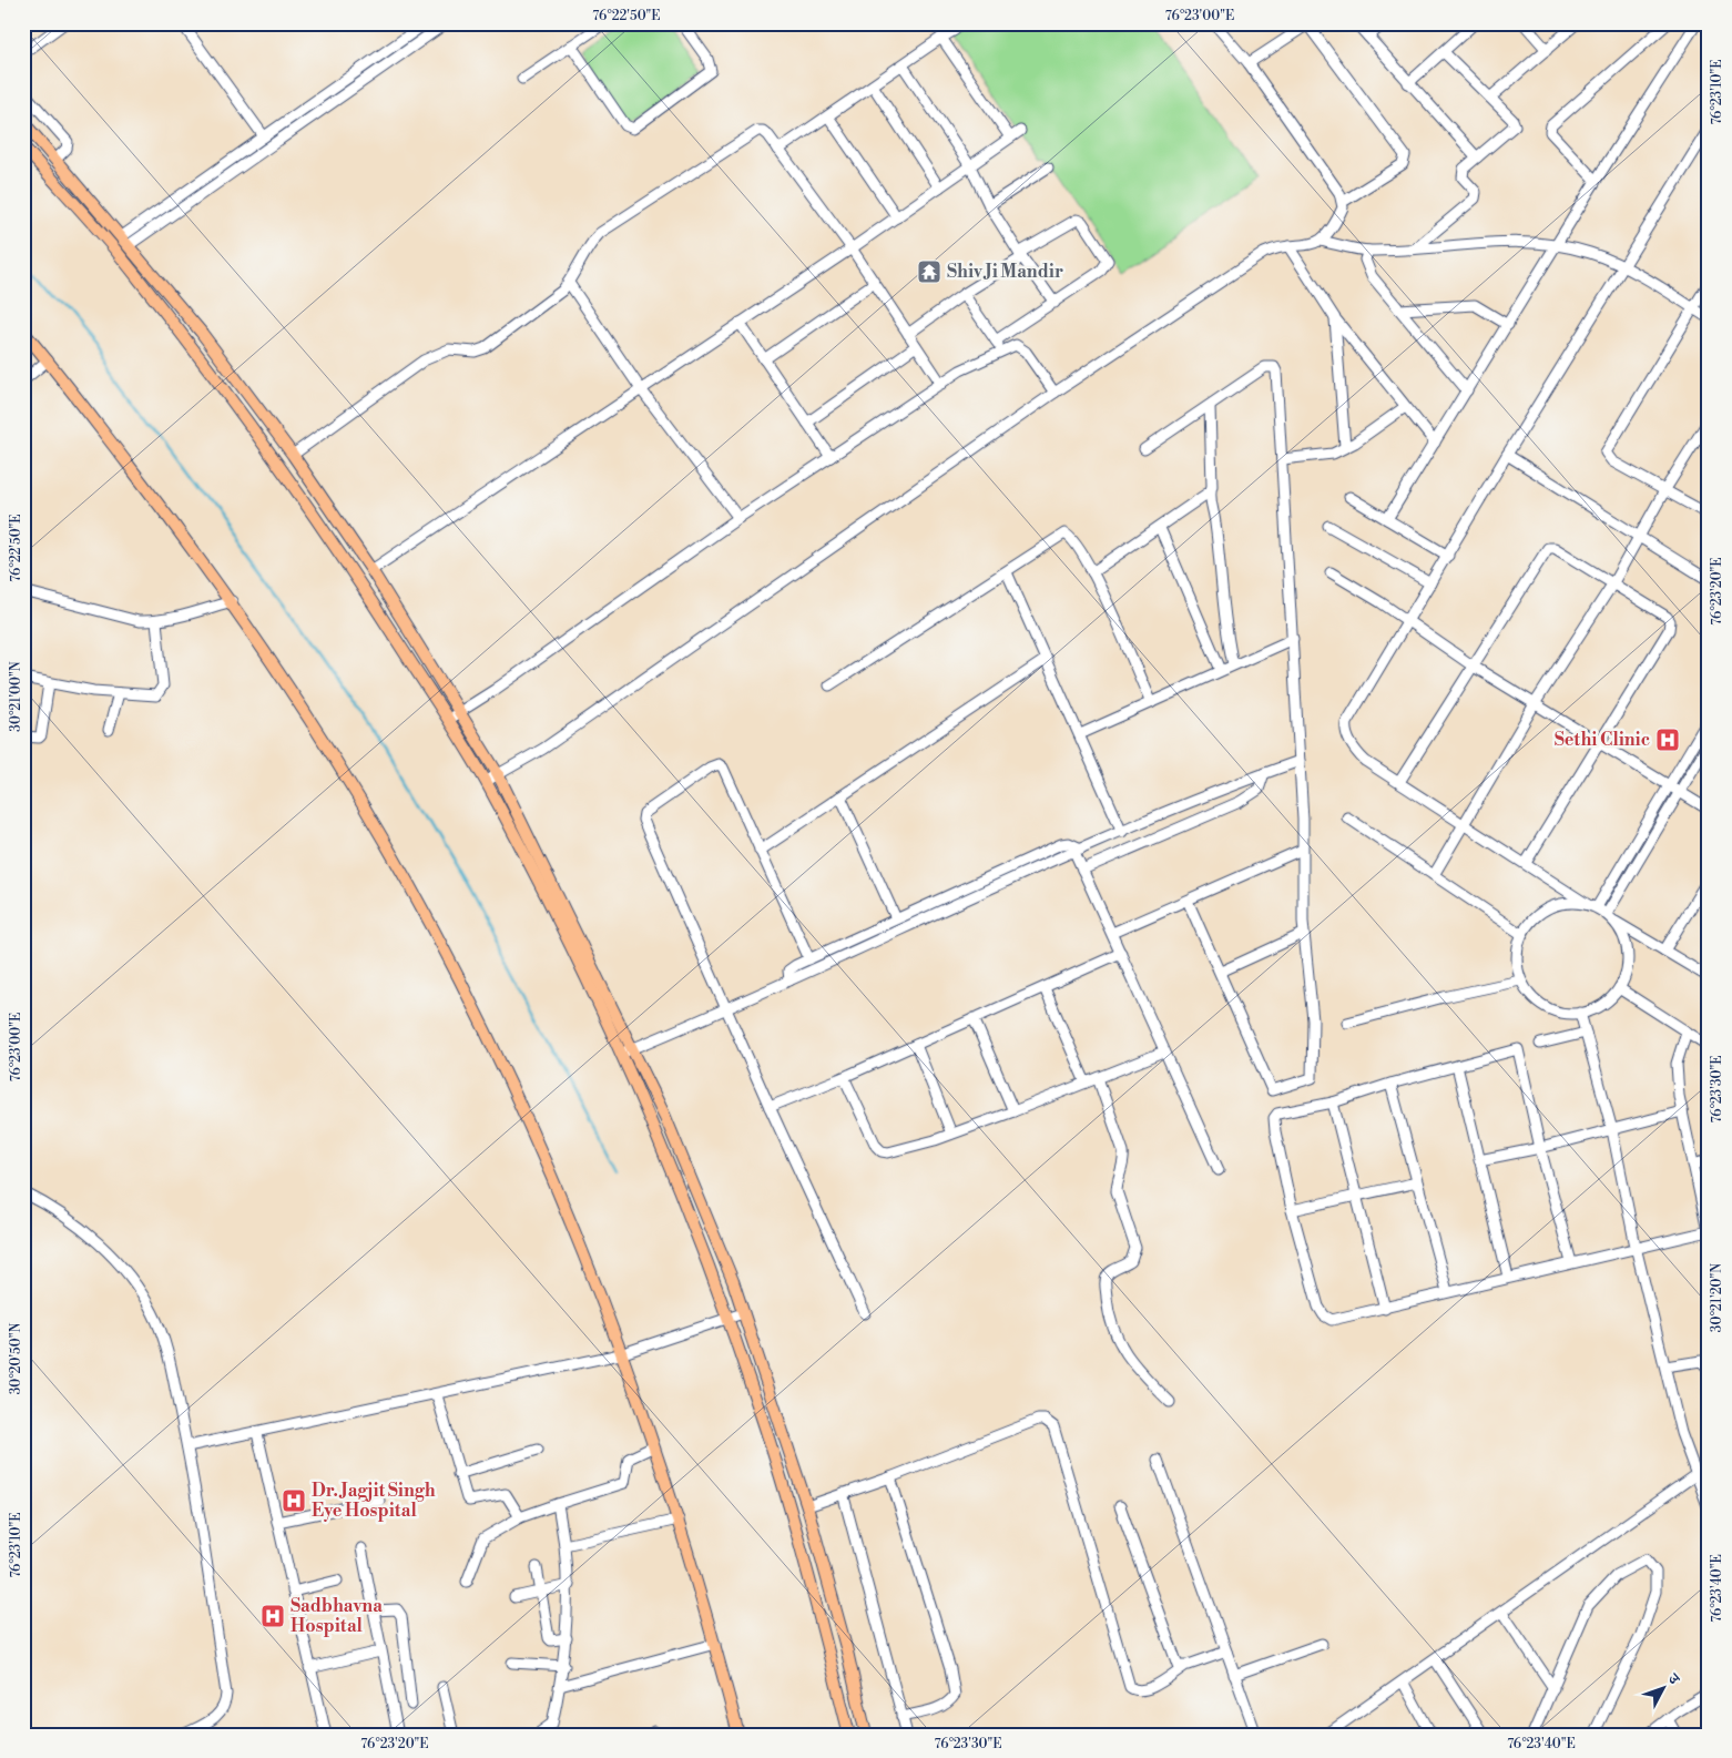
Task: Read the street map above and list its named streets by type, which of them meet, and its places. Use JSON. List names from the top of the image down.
{
  "places": {
    "temple": ["Shiv Ji Mandir"],
    "hospital": ["Sethi Clinic", "Dr. Jagjit Singh Eye Hospital", "Sadbhavna Hospital"]
  },
  "north": "top right",
  "coordinates": [
    "76°22'50\"E",
    "76°23'00\"E",
    "76°23'10\"E",
    "76°23'20\"E",
    "30°21'00\"N",
    "76°23'30\"E",
    "30°21'20\"N",
    "30°20'50\"N",
    "76°23'40\"E"
  ]
}
